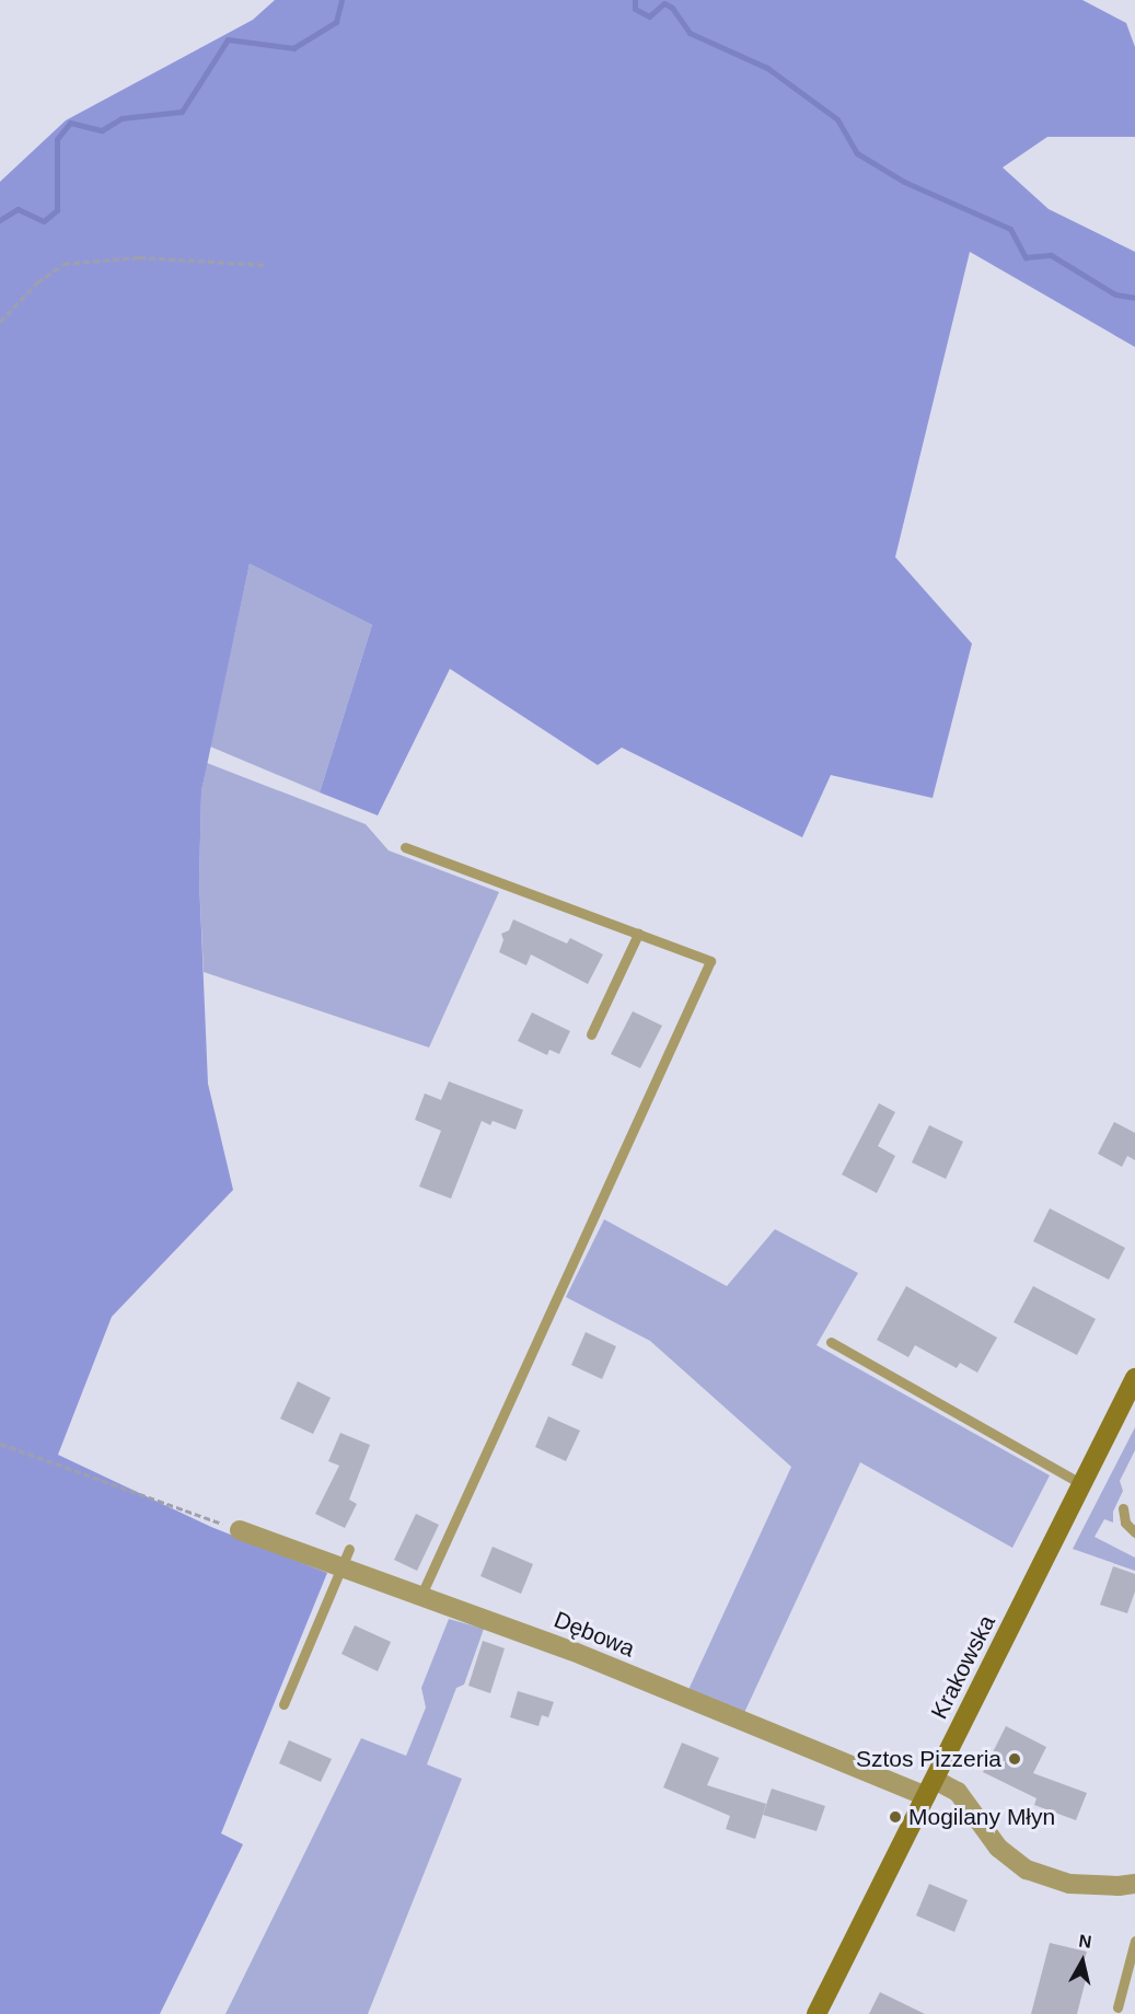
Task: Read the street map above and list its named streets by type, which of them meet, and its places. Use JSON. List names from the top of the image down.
{
  "streets": {
    "street": ["Dębowa", "Krakowska"]
  },
  "crossings": [
    ["Dębowa", "Krakowska"]
  ],
  "places": ["Sztos Pizzeria", "Mogilany Młyn"],
  "north": "top"
}
